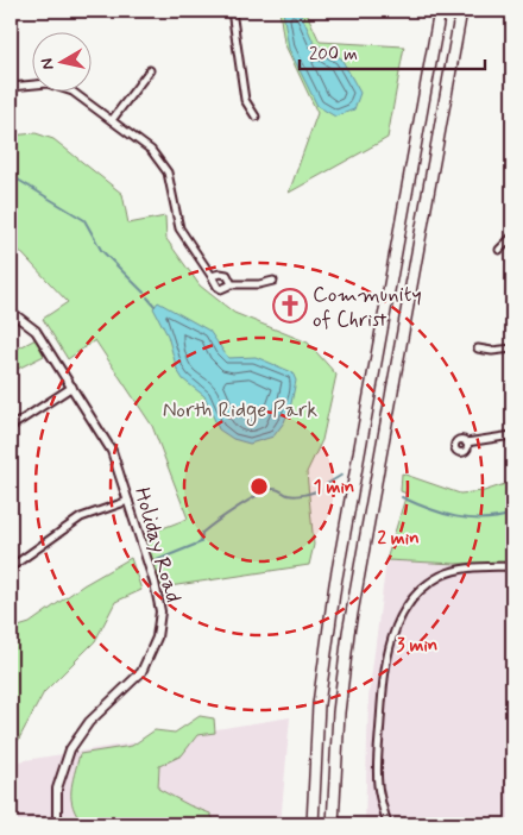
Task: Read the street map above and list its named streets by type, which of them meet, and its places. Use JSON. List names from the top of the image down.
{
  "streets": {
    "street": ["Holiday Road"]
  },
  "parks": ["North Ridge Park"],
  "places": {
    "church": ["Community of Christ"]
  },
  "scale_bar": "200 m",
  "north": "left",
  "rings": ["1 min", "2 min", "3 min"]
}
